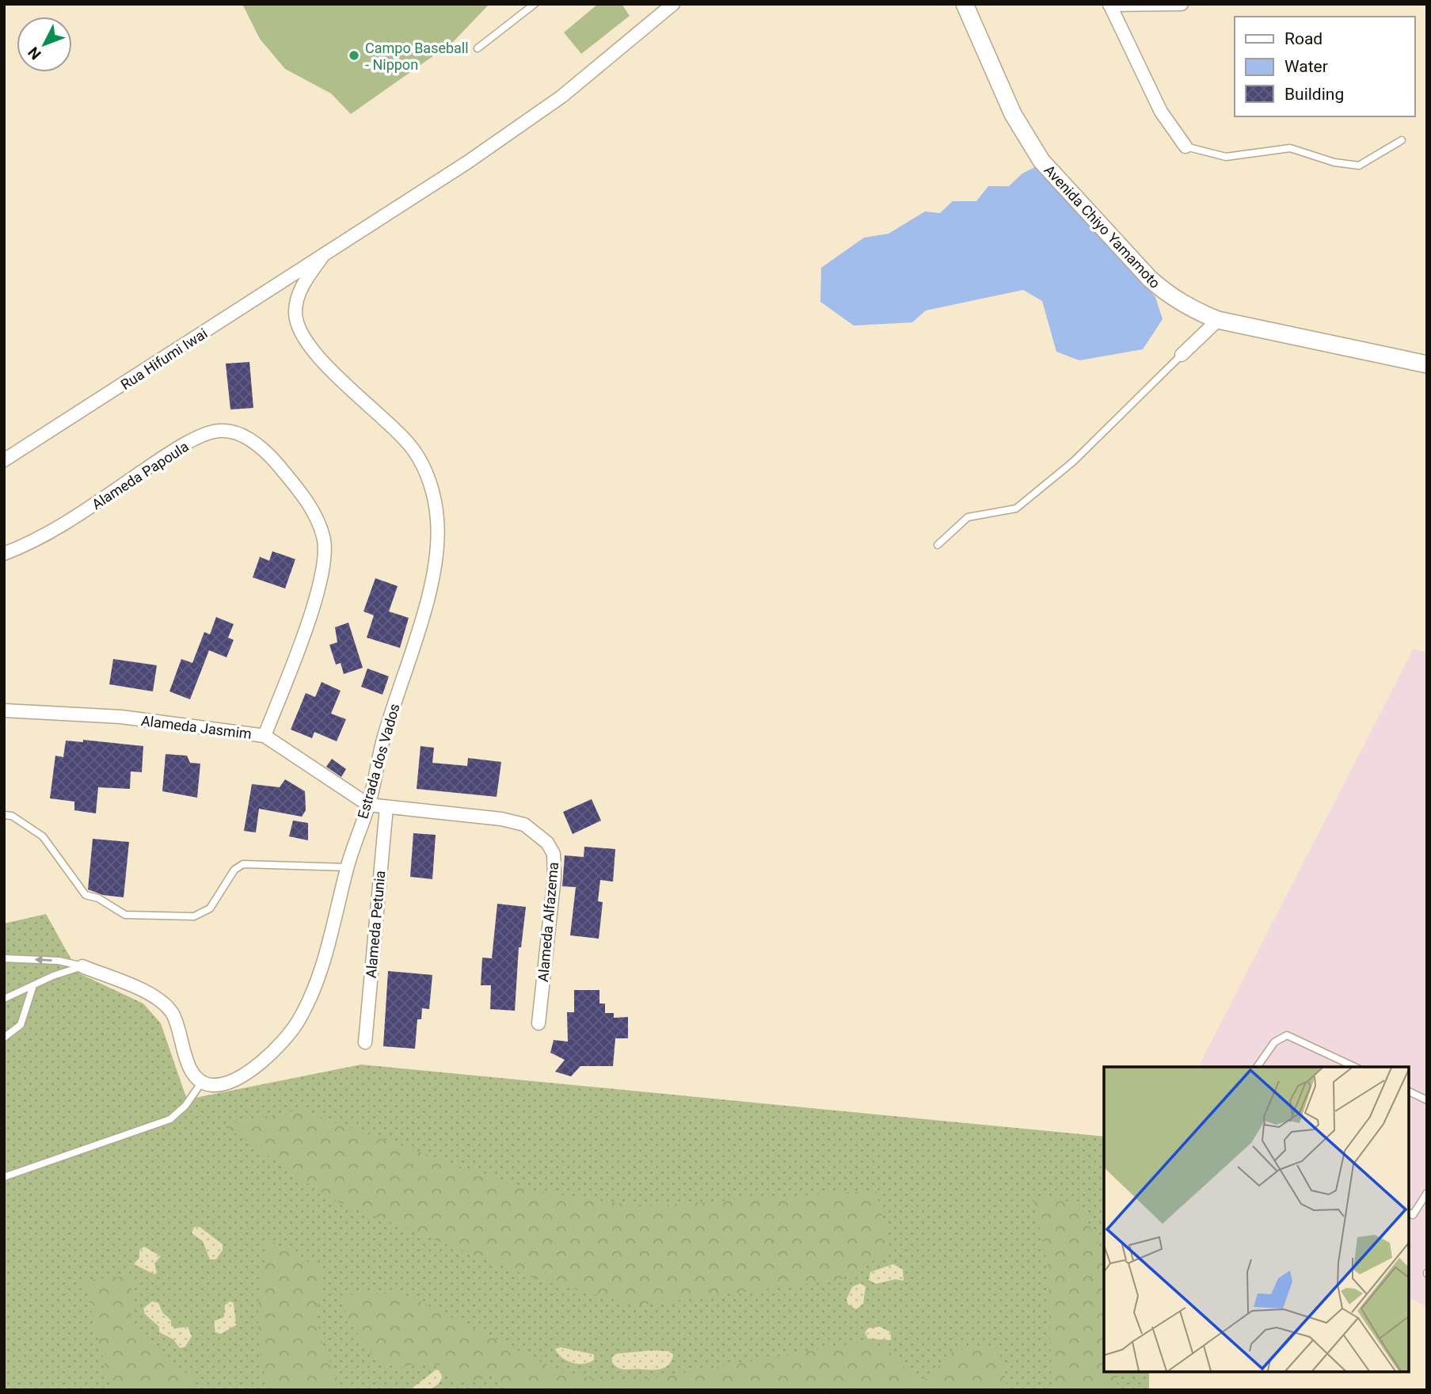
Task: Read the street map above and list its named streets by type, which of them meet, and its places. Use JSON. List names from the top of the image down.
{
  "streets": {
    "street": [
      "Avenida Chiyo Yamamoto",
      "Rua Hifumi Iwai",
      "Alameda Papoula",
      "Alameda Jasmim",
      "Estrada dos Vados",
      "Alameda Alfazema",
      "Alameda Petunia"
    ]
  },
  "crossings": [
    ["Rua Hifumi Iwai", "Estrada dos Vados"],
    ["Alameda Papoula", "Alameda Jasmim"],
    ["Alameda Jasmim", "Estrada dos Vados"],
    ["Alameda Jasmim", "Alameda Alfazema"],
    ["Estrada dos Vados", "Alameda Alfazema"],
    ["Alameda Alfazema", "Alameda Petunia"]
  ],
  "places": ["Campo Baseball - Nippon"],
  "legend": ["Road", "Water", "Building"],
  "north": "bottom left"
}
